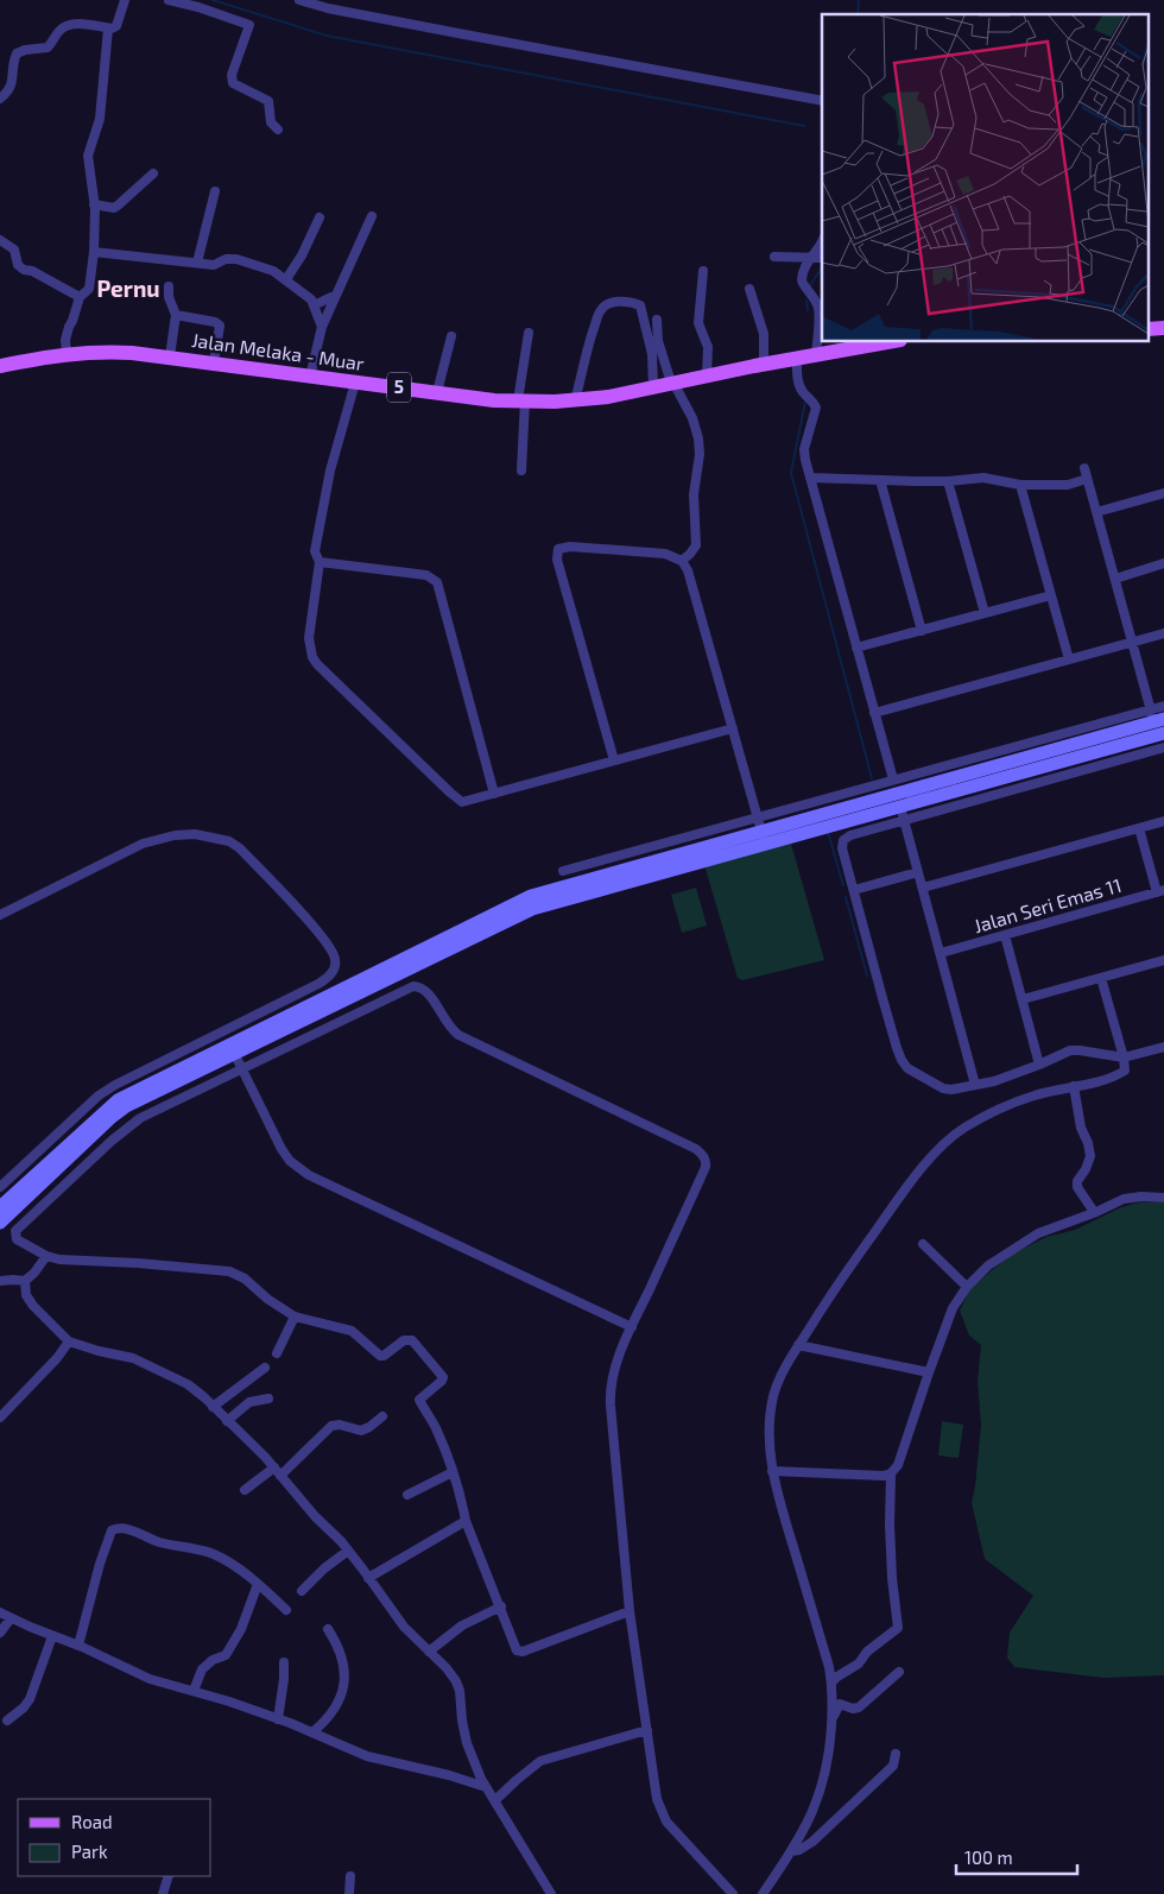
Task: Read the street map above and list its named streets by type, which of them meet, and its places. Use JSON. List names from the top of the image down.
{
  "streets": {
    "main road": ["Jalan Melaka - Muar", "5"],
    "street": ["Jalan Seri Emas 11"]
  },
  "districts": ["Pernu"],
  "legend": ["Road", "Park"],
  "scale_bar": "100 m"
}
